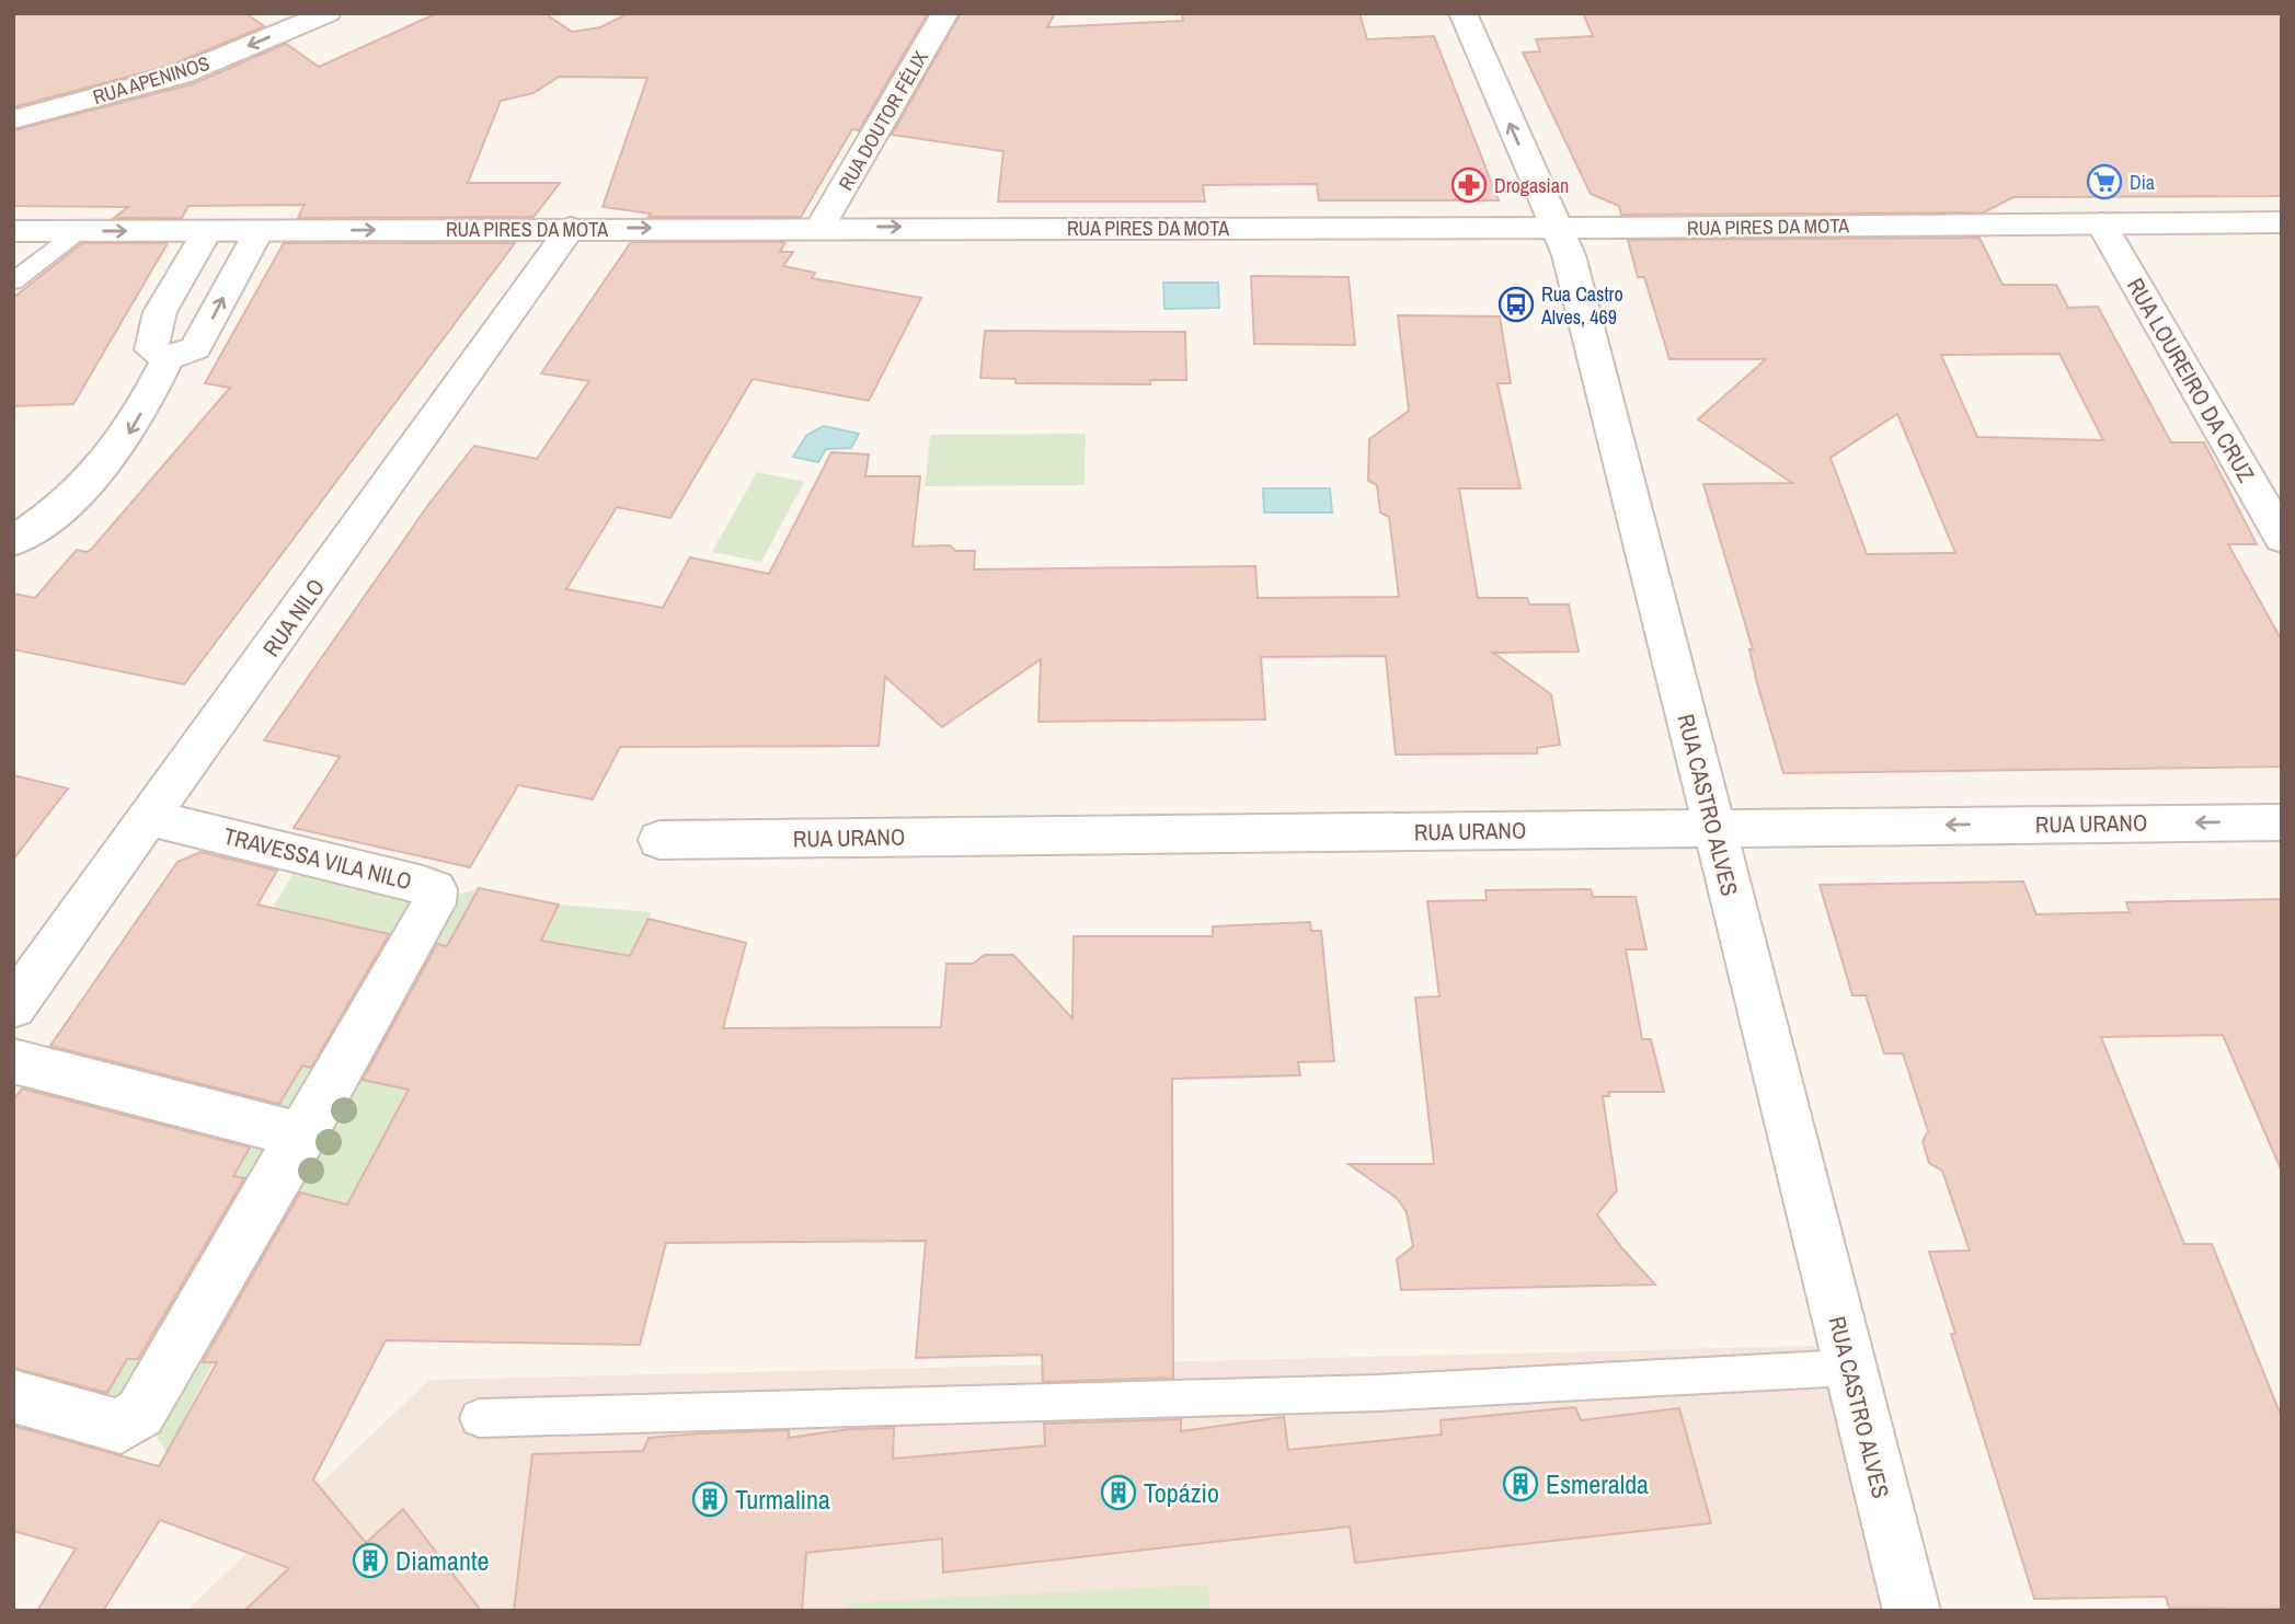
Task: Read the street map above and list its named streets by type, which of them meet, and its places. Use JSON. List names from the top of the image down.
{
  "streets": {
    "street": [
      "RUA APENINOS",
      "RUA DOUTOR FÉLIX",
      "RUA PIRES DA MOTA",
      "RUA LOUREIRO DA CRUZ",
      "RUA NILO",
      "RUA CASTRO ALVES",
      "RUA URANO",
      "TRAVESSA VILA NILO"
    ]
  },
  "crossings": [
    ["RUA DOUTOR FÉLIX", "RUA PIRES DA MOTA"],
    ["RUA PIRES DA MOTA", "RUA LOUREIRO DA CRUZ"],
    ["RUA PIRES DA MOTA", "RUA NILO"],
    ["RUA PIRES DA MOTA", "RUA CASTRO ALVES"],
    ["RUA NILO", "TRAVESSA VILA NILO"],
    ["RUA CASTRO ALVES", "RUA URANO"]
  ],
  "one_way": ["RUA APENINOS", "RUA PIRES DA MOTA"],
  "places": {
    "supermarket": ["Dia"],
    "pharmacy": ["Drogasian"],
    "bus stop": ["Rua Castro Alves, 469"],
    "building": [
      "Esmeralda",
      "Topázio",
      "Turmalina",
      "Diamante"
    ]
  }
}
